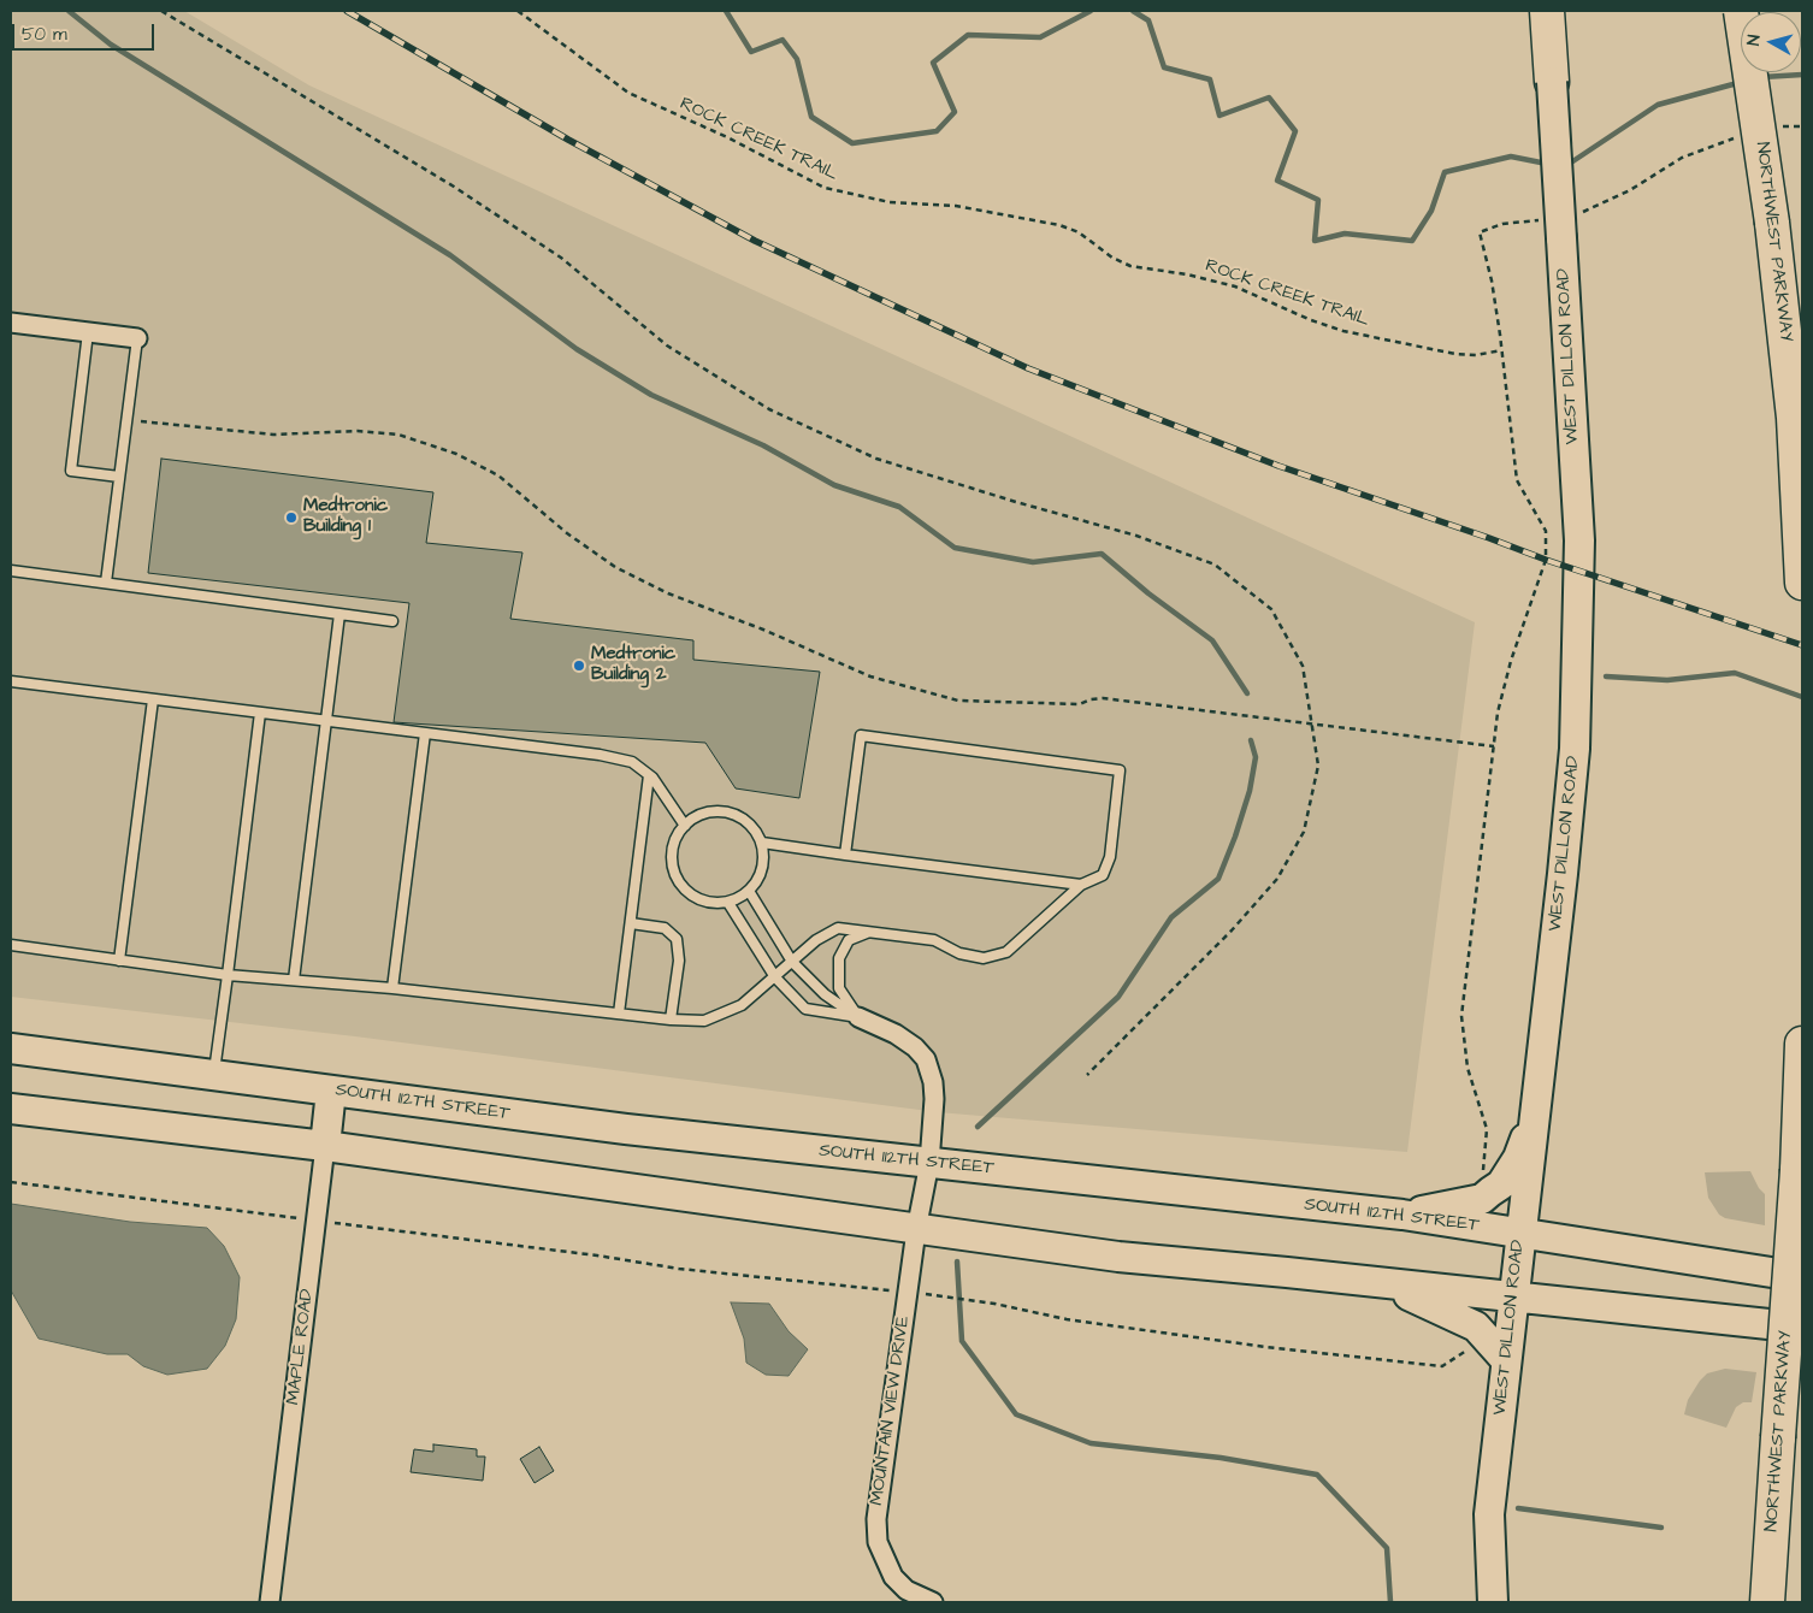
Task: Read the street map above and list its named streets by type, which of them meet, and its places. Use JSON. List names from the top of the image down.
{
  "streets": {
    "highway": ["NORTHWEST PARKWAY"],
    "main road": ["WEST DILLON ROAD", "SOUTH 112TH STREET", "MAPLE ROAD"],
    "street": ["MOUNTAIN VIEW DRIVE"],
    "path": ["ROCK CREEK TRAIL"]
  },
  "crossings": [
    ["WEST DILLON ROAD", "SOUTH 112TH STREET"],
    ["SOUTH 112TH STREET", "MAPLE ROAD"],
    ["SOUTH 112TH STREET", "MOUNTAIN VIEW DRIVE"]
  ],
  "places": ["Medtronic Building 1", "Medtronic Building 2"],
  "scale_bar": "50 m",
  "north": "left"
}
